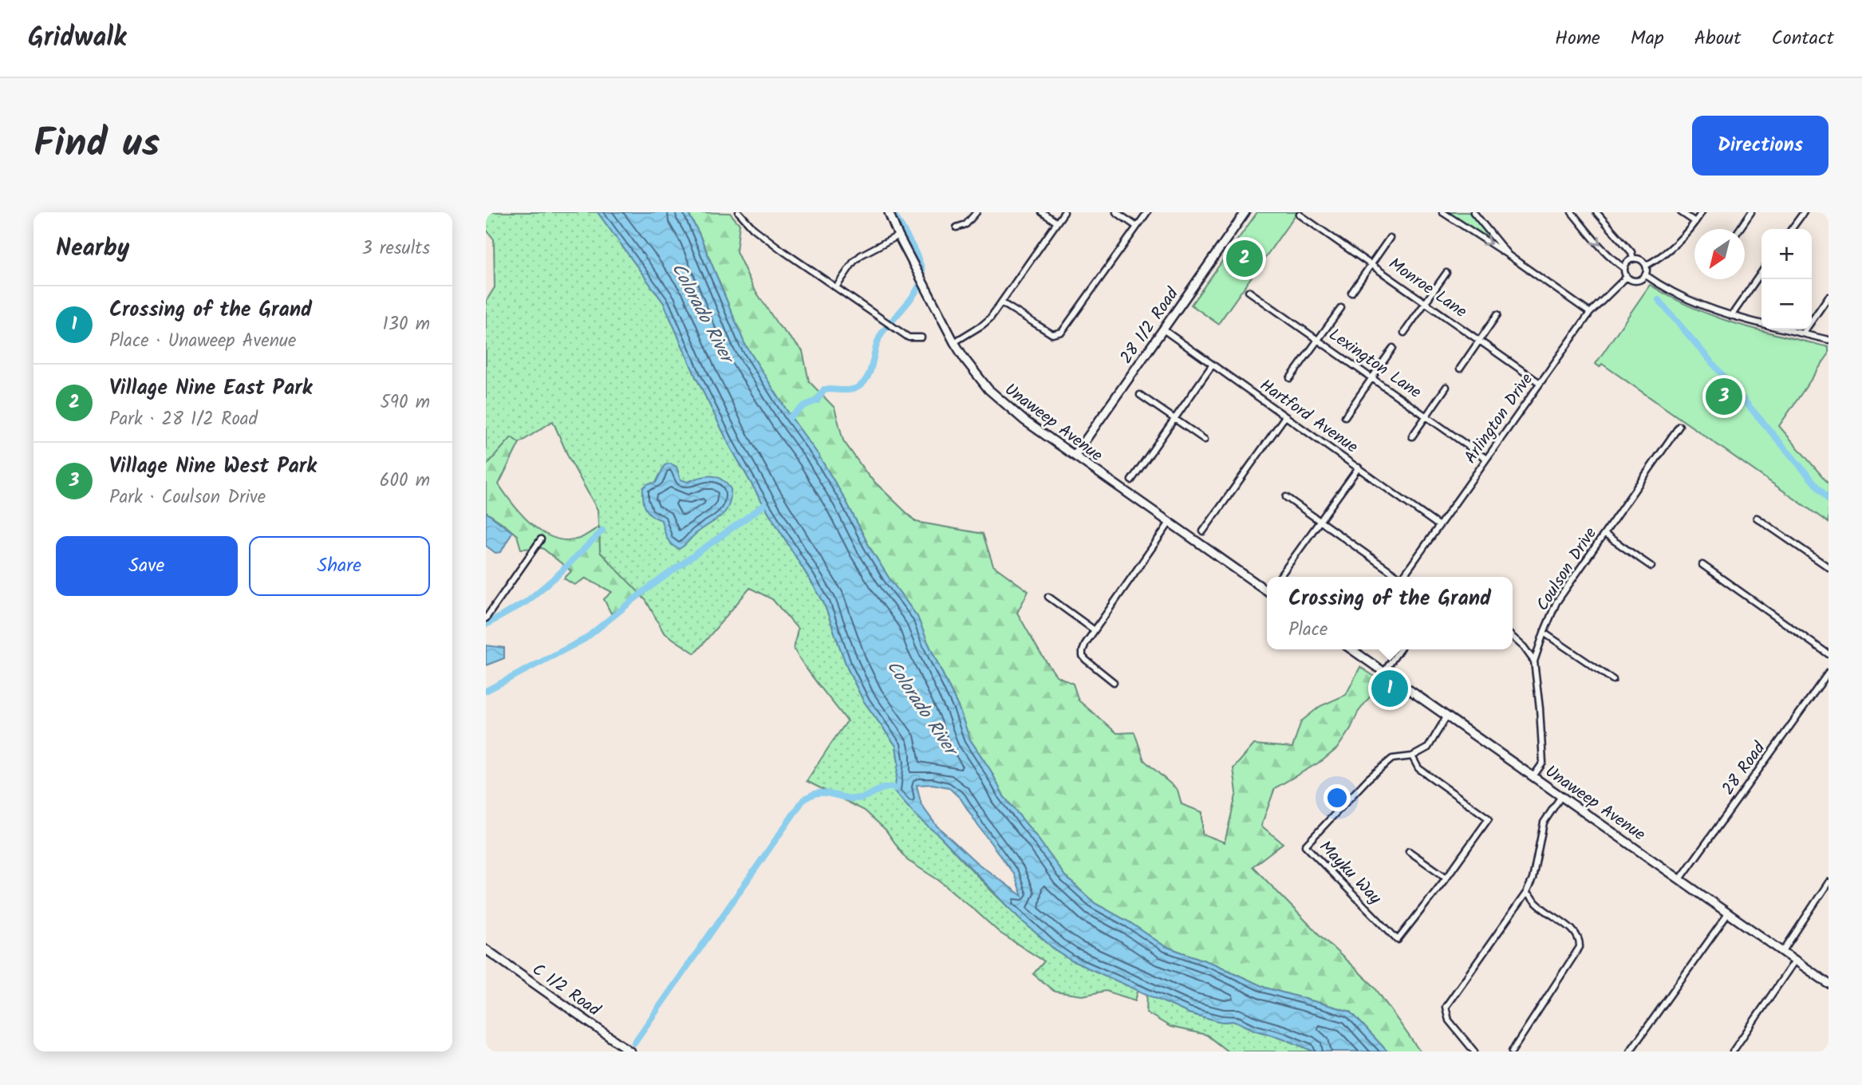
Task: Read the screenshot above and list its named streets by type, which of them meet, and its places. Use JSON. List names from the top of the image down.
{
  "streets": {
    "main road": ["28 1/2 Road", "Unaweep Avenue", "C 1/2 Road"],
    "street": [
      "Monroe Lane",
      "Lexington Lane",
      "Hartford Avenue",
      "Arlington Drive",
      "Coulson Drive",
      "28 Road",
      "Mayku Way"
    ]
  },
  "crossings": [
    ["Monroe Lane", "Arlington Drive"],
    ["28 1/2 Road", "Hartford Avenue"],
    ["28 1/2 Road", "Unaweep Avenue"],
    ["Lexington Lane", "Arlington Drive"],
    ["Hartford Avenue", "Arlington Drive"],
    ["Unaweep Avenue", "Coulson Drive"],
    ["Unaweep Avenue", "28 Road"],
    ["Unaweep Avenue", "Mayku Way"]
  ],
  "water": ["Colorado River"],
  "north": "bottom left",
  "page": {
    "header": "Gridwalk",
    "nav": [
      "Home",
      "Map",
      "About",
      "Contact"
    ],
    "title": "Find us",
    "buttons": [
      "Directions",
      ["Save", "Share"]
    ],
    "heading": ["Nearby", "3 results"],
    "map_buttons": ["+", "−"],
    "pins": ["2", "3", "1"],
    "list": [
      {
        "mark": "1",
        "name": "Crossing of the Grand",
        "note": "Place · Unaweep Avenue",
        "value": "130 m"
      },
      {
        "mark": "2",
        "name": "Village Nine East Park",
        "note": "Park · 28 1/2 Road",
        "value": "590 m"
      },
      {
        "mark": "3",
        "name": "Village Nine West Park",
        "note": "Park · Coulson Drive",
        "value": "600 m"
      }
    ],
    "popup": ["Crossing of the Grand", "Place"]
  }
}
